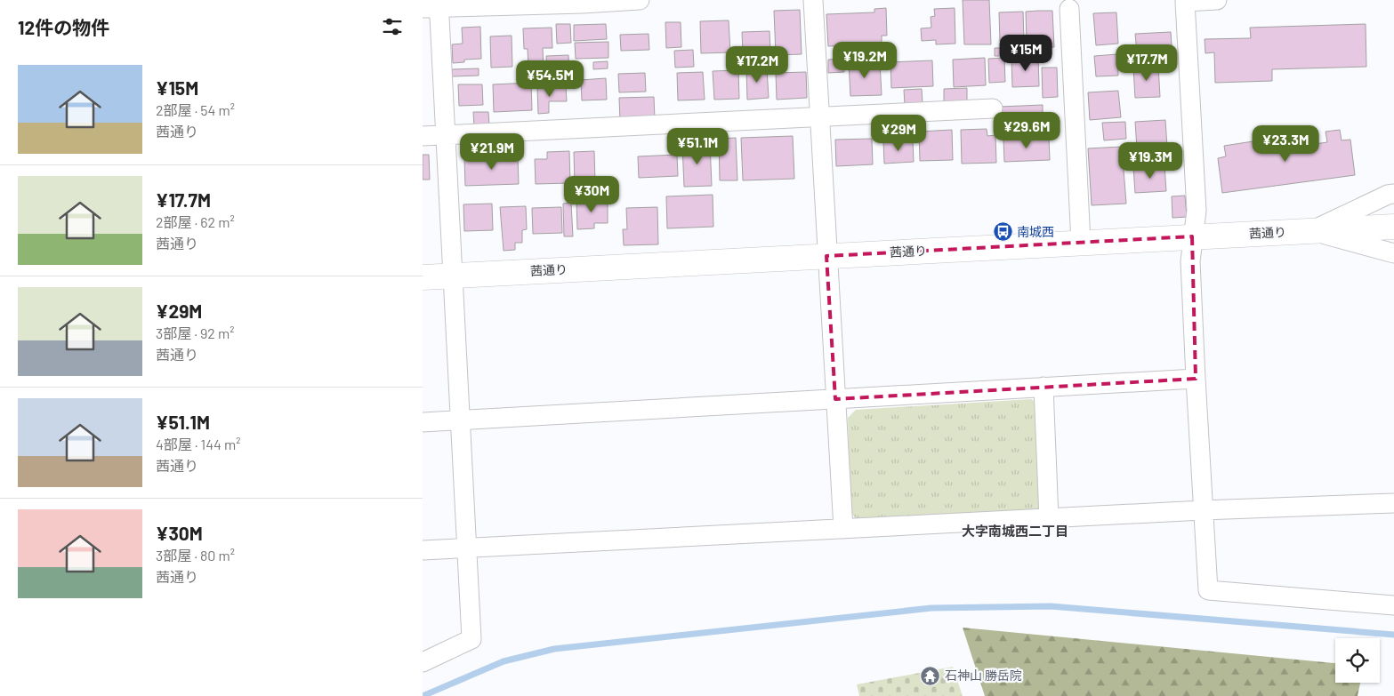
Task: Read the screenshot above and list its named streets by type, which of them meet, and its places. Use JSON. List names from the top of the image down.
{
  "streets": {
    "street": ["茜通り"]
  },
  "districts": ["大字南城西二丁目"],
  "places": {
    "bus stop": ["南城西"],
    "temple": ["石神山 勝岳院"]
  },
  "page": {
    "heading": "12件の物件",
    "price": [
      "¥15M",
      "¥19.2M",
      "¥17.7M",
      "¥17.2M",
      "¥54.5M",
      "¥29.6M",
      "¥29M",
      "¥23.3M",
      "¥51.1M",
      "¥21.9M",
      "¥19.3M",
      "¥30M"
    ],
    "list": [
      {
        "name": "¥15M",
        "note": "2部屋 · 54 m² · 茜通り"
      },
      {
        "name": "¥17.7M",
        "note": "2部屋 · 62 m² · 茜通り"
      },
      {
        "name": "¥29M",
        "note": "3部屋 · 92 m² · 茜通り"
      },
      {
        "name": "¥51.1M",
        "note": "4部屋 · 144 m² · 茜通り"
      },
      {
        "name": "¥30M",
        "note": "3部屋 · 80 m² · 茜通り"
      }
    ]
  }
}
